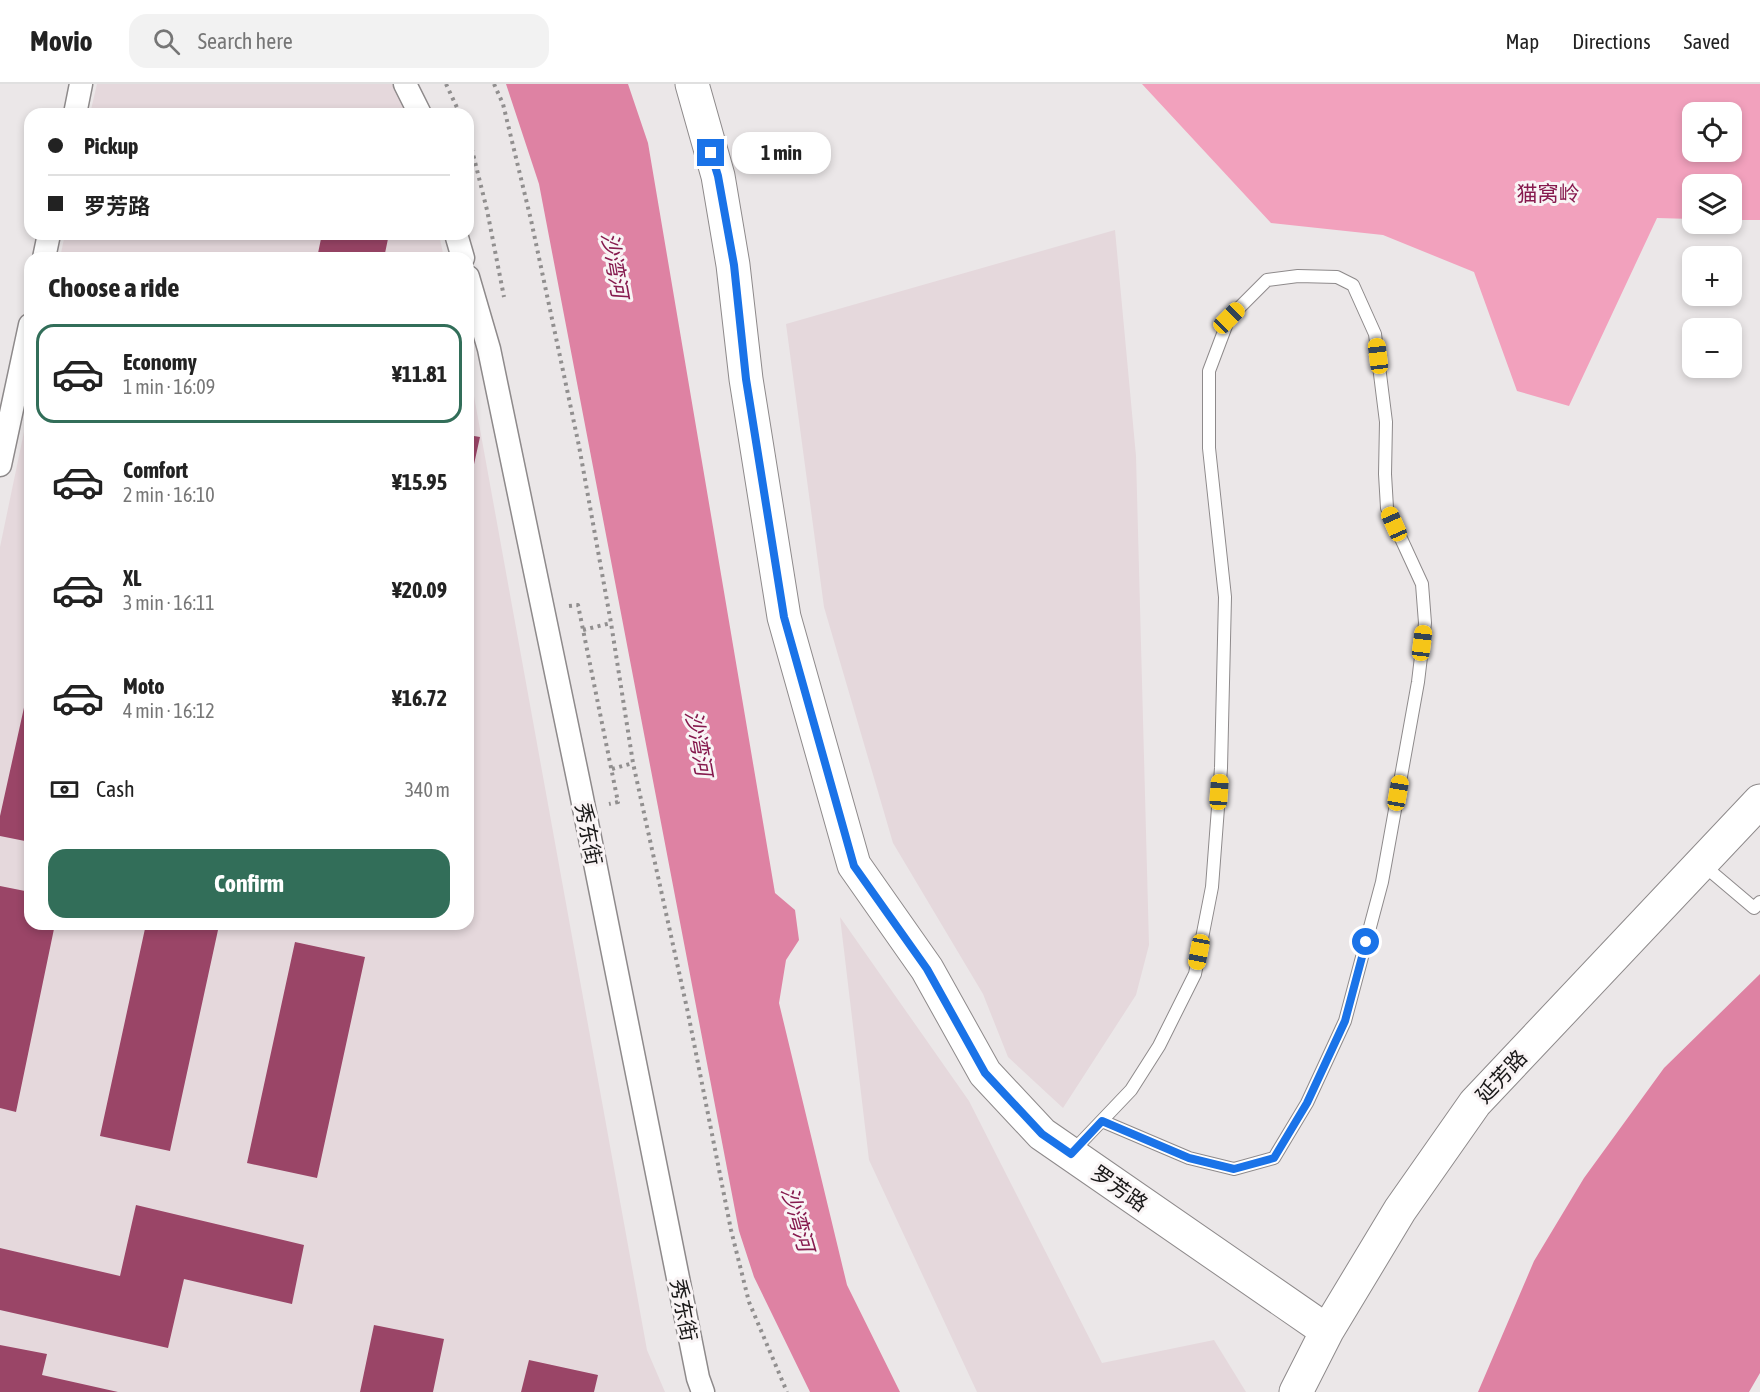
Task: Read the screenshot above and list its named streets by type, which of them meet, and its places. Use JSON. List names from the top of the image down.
{
  "streets": {
    "main road": ["延芳路", "罗芳路"],
    "street": ["秀东街"]
  },
  "crossings": [
    ["延芳路", "罗芳路"]
  ],
  "water": ["沙湾河"],
  "parks": ["猫窝岭"],
  "page": {
    "header": "Movio",
    "search": "Search here",
    "nav": ["Map", "Directions", "Saved"],
    "map_buttons": ["+", "−"],
    "banner": ["Pickup", "罗芳路"],
    "bubble": "1 min",
    "heading": "Choose a ride",
    "list": [
      {
        "name": "Economy",
        "note": "1 min · 16:09",
        "value": "¥11.81"
      },
      {
        "name": "Comfort",
        "note": "2 min · 16:10",
        "value": "¥15.95"
      },
      {
        "name": "XL",
        "note": "3 min · 16:11",
        "value": "¥20.09"
      },
      {
        "name": "Moto",
        "note": "4 min · 16:12",
        "value": "¥16.72"
      }
    ],
    "pay": ["Cash", "340 m"],
    "buttons": "Confirm"
  }
}
